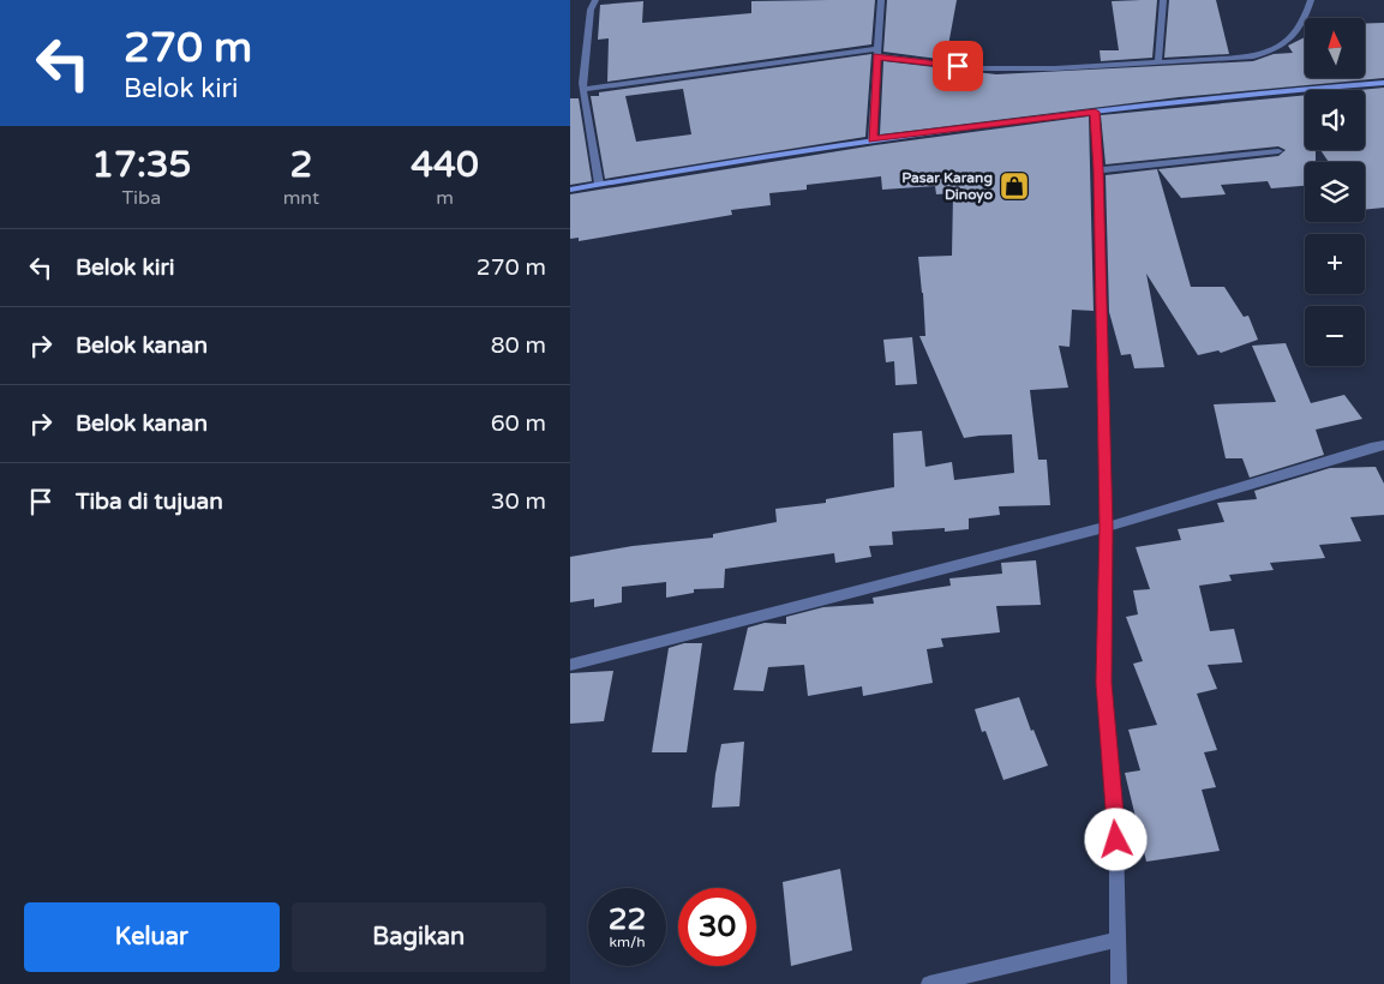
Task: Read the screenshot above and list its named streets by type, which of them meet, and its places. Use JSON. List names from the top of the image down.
{
  "places": {
    "shop": ["Pasar Karang Dinoyo"]
  },
  "north": "top",
  "page": {
    "turn": ["270 m", "Belok kiri"],
    "map_buttons": ["+", "−"],
    "eta": [
      "17:35",
      "Tiba",
      "2",
      "mnt",
      "440",
      "m"
    ],
    "list": [
      {
        "name": "Belok kiri",
        "value": "270 m"
      },
      {
        "name": "Belok kanan",
        "value": "80 m"
      },
      {
        "name": "Belok kanan",
        "value": "60 m"
      },
      {
        "name": "Tiba di tujuan",
        "value": "30 m"
      }
    ],
    "speed": "22 km/h",
    "limit": "30",
    "buttons": ["Keluar", "Bagikan"]
  }
}
